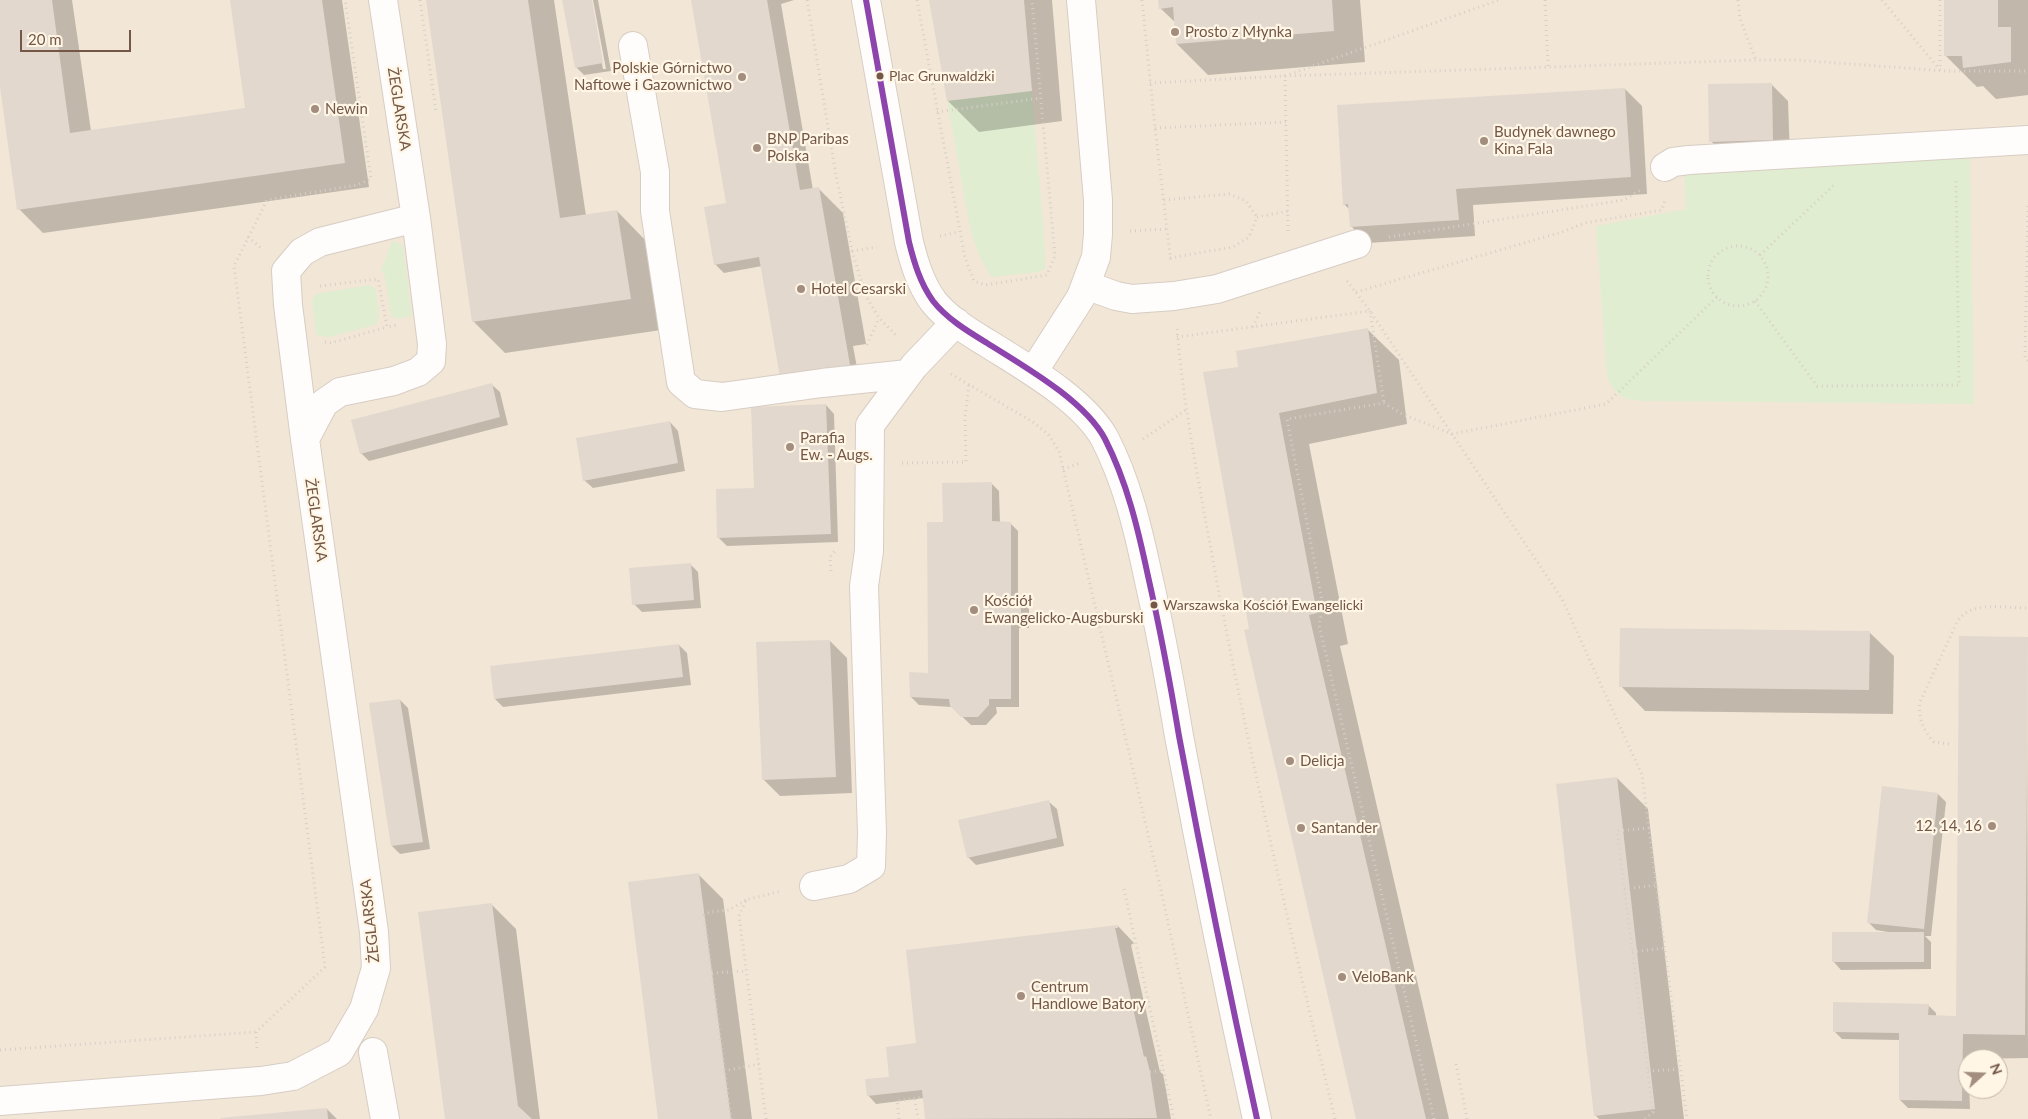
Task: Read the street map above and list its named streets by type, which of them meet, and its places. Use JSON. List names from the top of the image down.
{
  "streets": {
    "street": ["ŻEGLARSKA"]
  },
  "places": [
    "Prosto z Młynka",
    "Plac Grunwaldzki",
    "Polskie Górnictwo Naftowe i Gazownictwo",
    "Newin",
    "Budynek dawnego Kina Fala",
    "BNP Paribas Polska",
    "Hotel Cesarski",
    "Parafia Ew. - Augs.",
    "Warszawska Kościół Ewangelicki",
    "Kościół Ewangelicko-Augsburski",
    "Delicja",
    "12, 14, 16",
    "Santander",
    "VeloBank",
    "Centrum Handlowe Batory"
  ],
  "scale_bar": "20 m",
  "north": "right"
}
